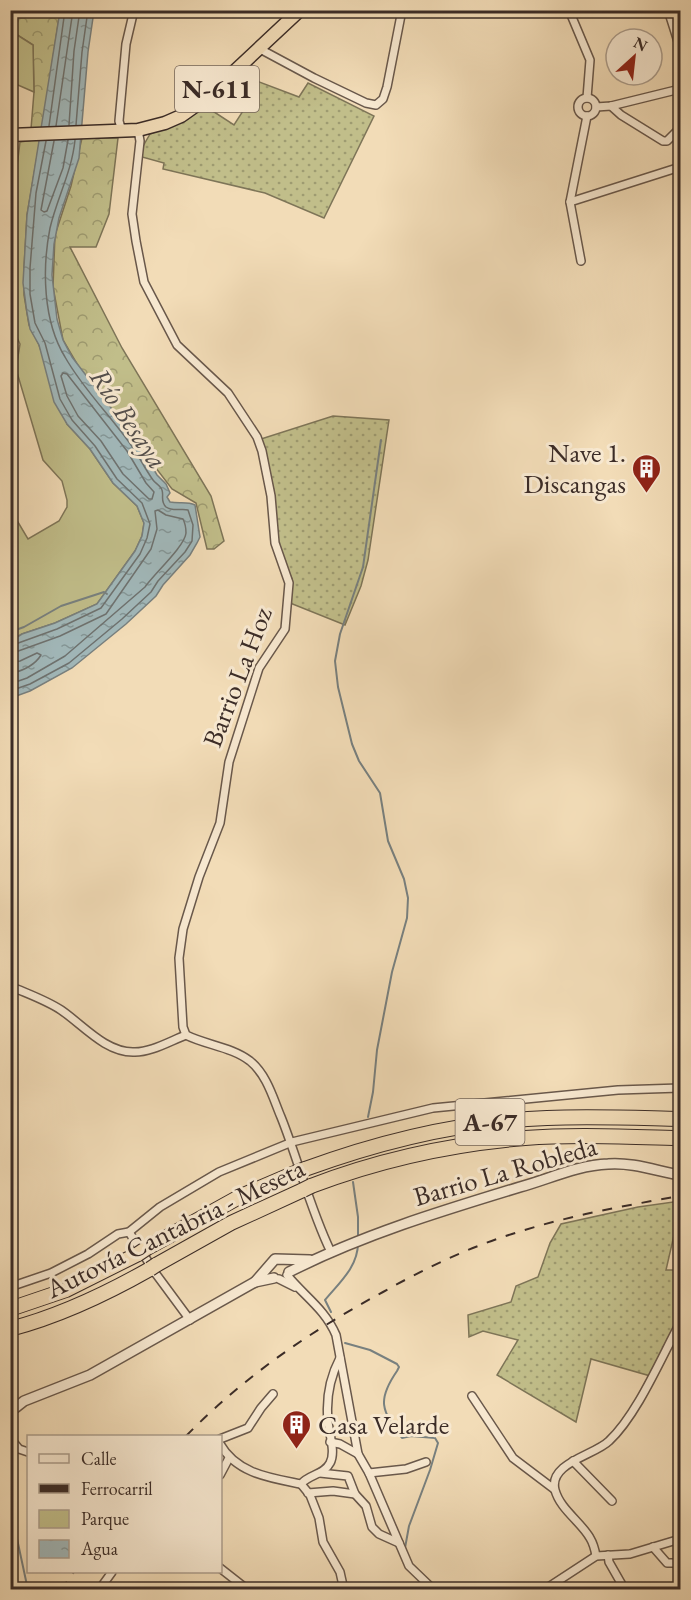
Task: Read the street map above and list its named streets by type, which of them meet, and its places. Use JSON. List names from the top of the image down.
{
  "streets": {
    "highway": ["N-611", "A-67", "Autovía Cantabria - Meseta"],
    "street": ["Barrio La Hoz", "Barrio La Robleda"]
  },
  "crossings": [
    ["N-611", "Barrio La Hoz"]
  ],
  "water": ["Río Besaya"],
  "places": {
    "building": ["Nave 1. Discangas", "Casa Velarde"]
  },
  "legend": [
    "Calle",
    "Ferrocarril",
    "Parque",
    "Agua"
  ],
  "north": "top right"
}
